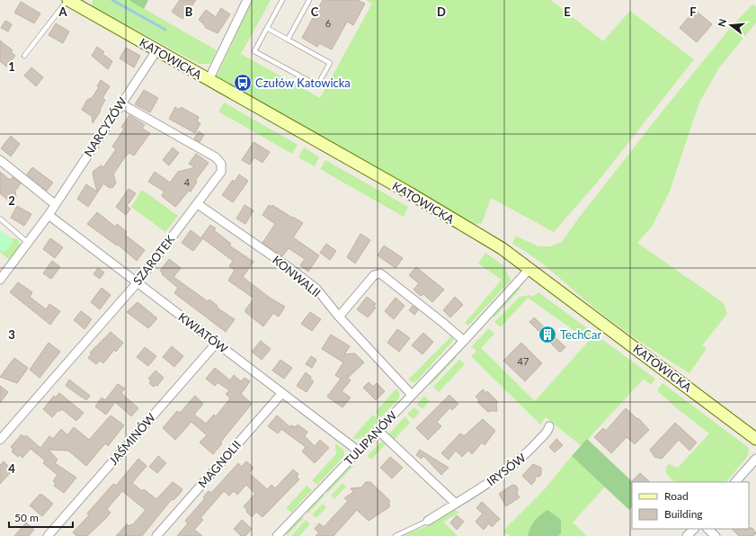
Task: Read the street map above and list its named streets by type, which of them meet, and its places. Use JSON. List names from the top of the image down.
{
  "streets": {
    "main road": ["KATOWICKA"],
    "street": [
      "NARCYZÓW",
      "SZAROTEK",
      "KONWALII",
      "KWIATÓW",
      "TULIPANÓW",
      "JAŚMINÓW",
      "MAGNOLII",
      "IRYSÓW"
    ]
  },
  "crossings": [
    ["KATOWICKA", "NARCYZÓW"],
    ["KATOWICKA", "TULIPANÓW"],
    ["NARCYZÓW", "SZAROTEK"],
    ["NARCYZÓW", "KWIATÓW"],
    ["SZAROTEK", "KONWALII"],
    ["SZAROTEK", "KWIATÓW"],
    ["KONWALII", "TULIPANÓW"],
    ["KWIATÓW", "TULIPANÓW"],
    ["KWIATÓW", "JAŚMINÓW"],
    ["KWIATÓW", "MAGNOLII"]
  ],
  "places": {
    "bus stop": ["Czułów Katowicka"],
    "building": ["TechCar"]
  },
  "house_numbers": ["6", "4", "47"],
  "legend": ["Road", "Building"],
  "scale_bar": "50 m",
  "north": "left",
  "grid": {
    "columns": [
      "A",
      "B",
      "C",
      "D",
      "E",
      "F"
    ],
    "rows": [
      "1",
      "2",
      "3",
      "4"
    ]
  }
}
